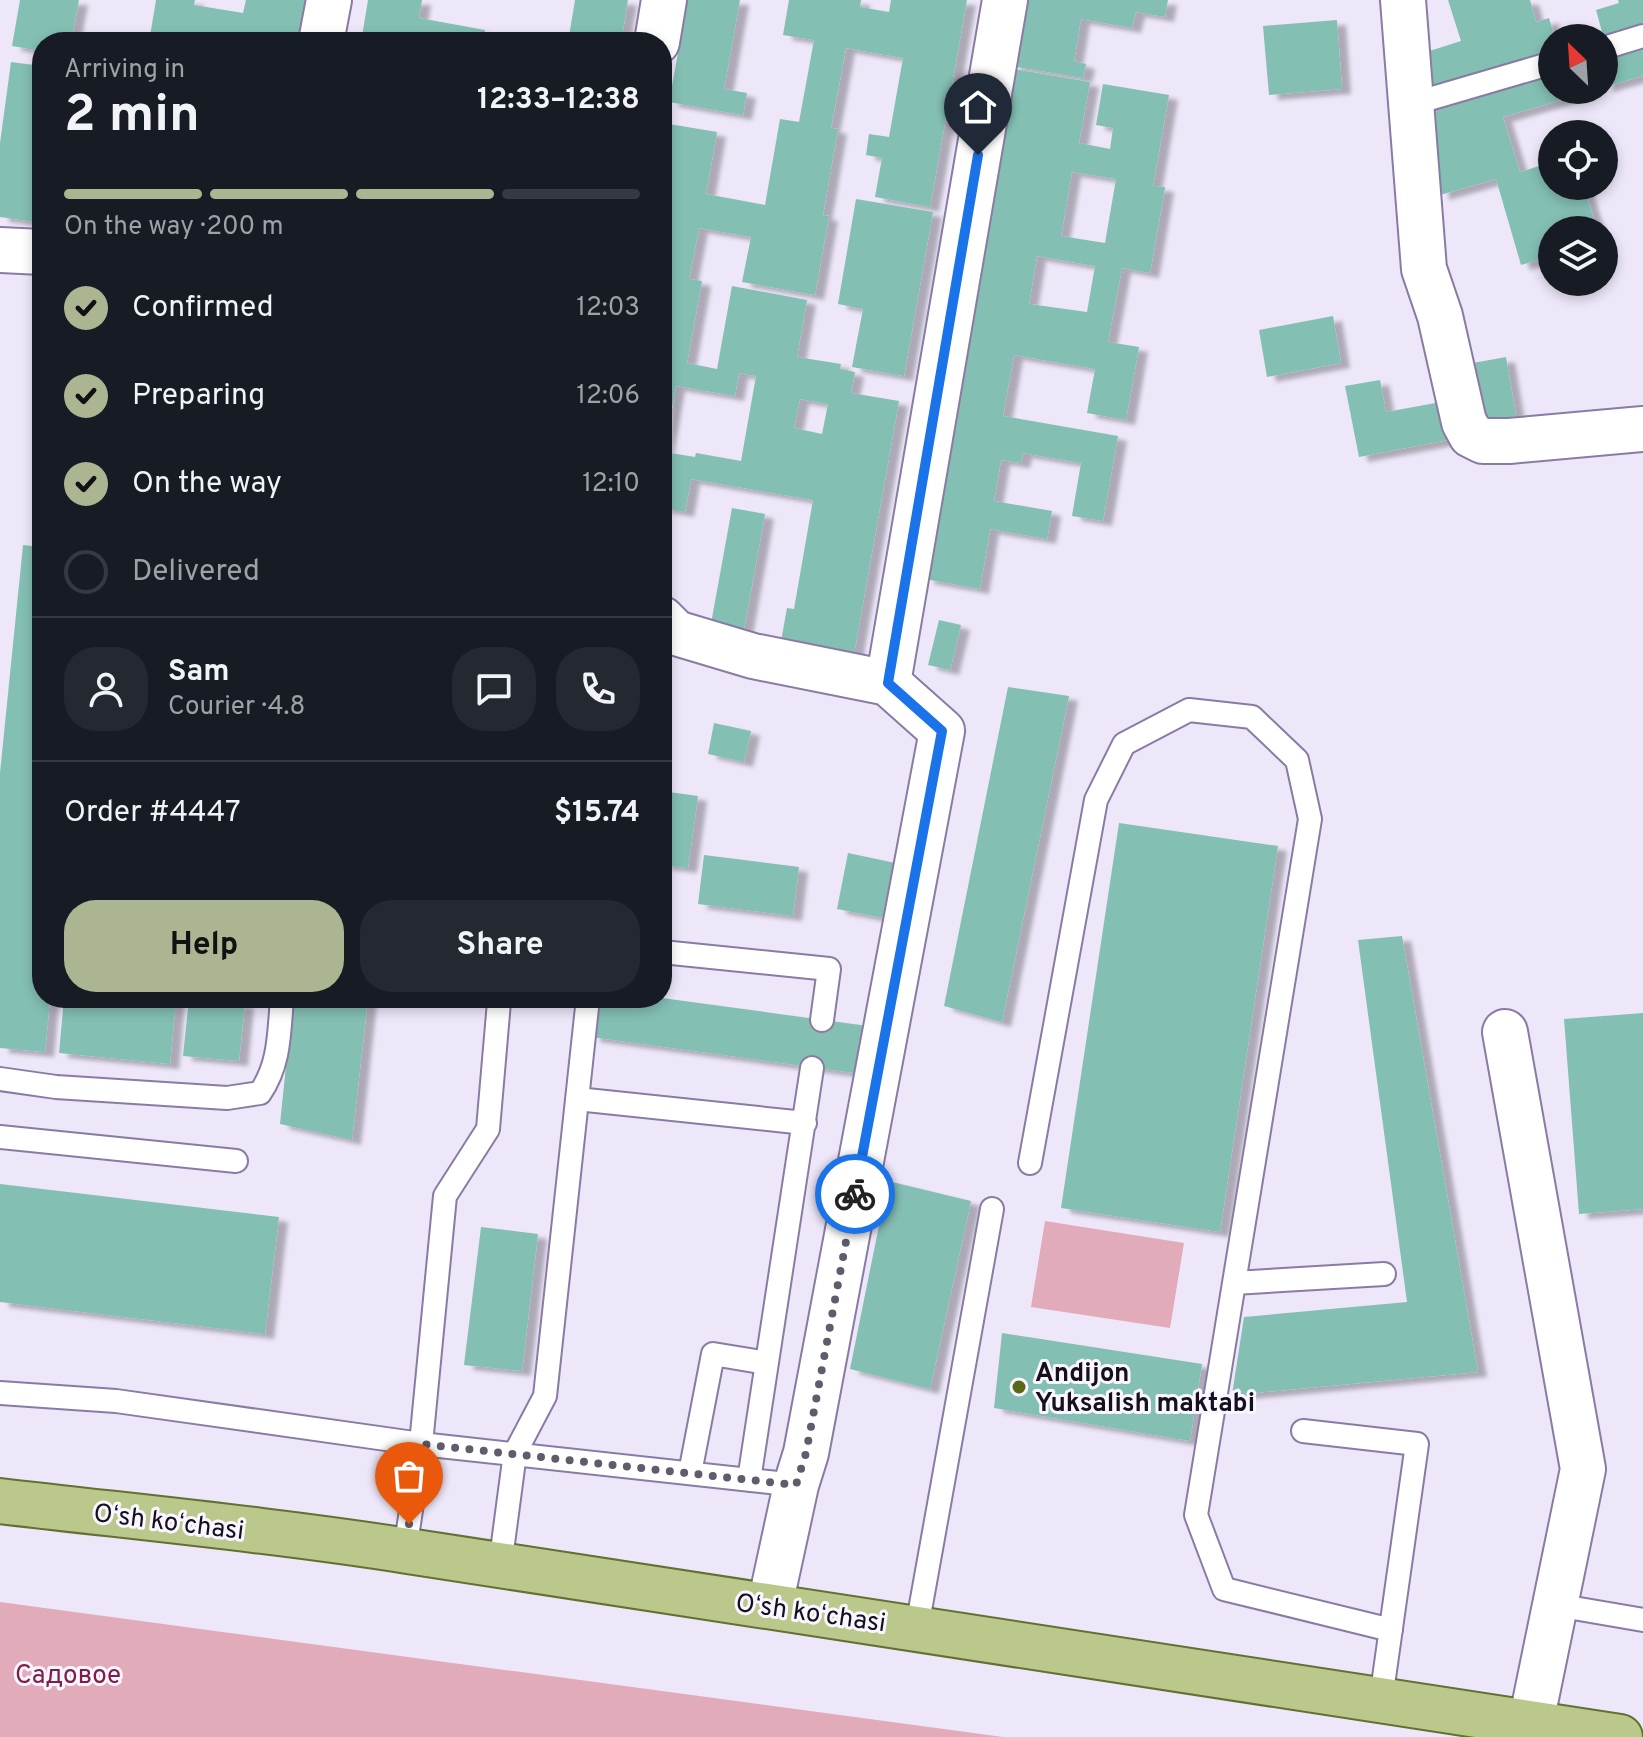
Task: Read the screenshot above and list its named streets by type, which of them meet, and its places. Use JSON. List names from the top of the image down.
{
  "streets": {
    "main road": ["Oʻsh koʻchasi"]
  },
  "parks": ["Садовое"],
  "places": ["Andijon Yuksalish maktabi"],
  "north": "top left",
  "page": {
    "heading": ["2 min", "Arriving in", "12:33–12:38"],
    "panel": [
      "Sam",
      "Courier · 4.8",
      "Order #4447",
      "$15.74"
    ],
    "bar": "On the way · 200 m",
    "list": [
      ["Confirmed", "12:03"],
      ["Preparing", "12:06"],
      ["On the way", "12:10"],
      "Delivered"
    ],
    "buttons": ["Help", "Share"]
  }
}
